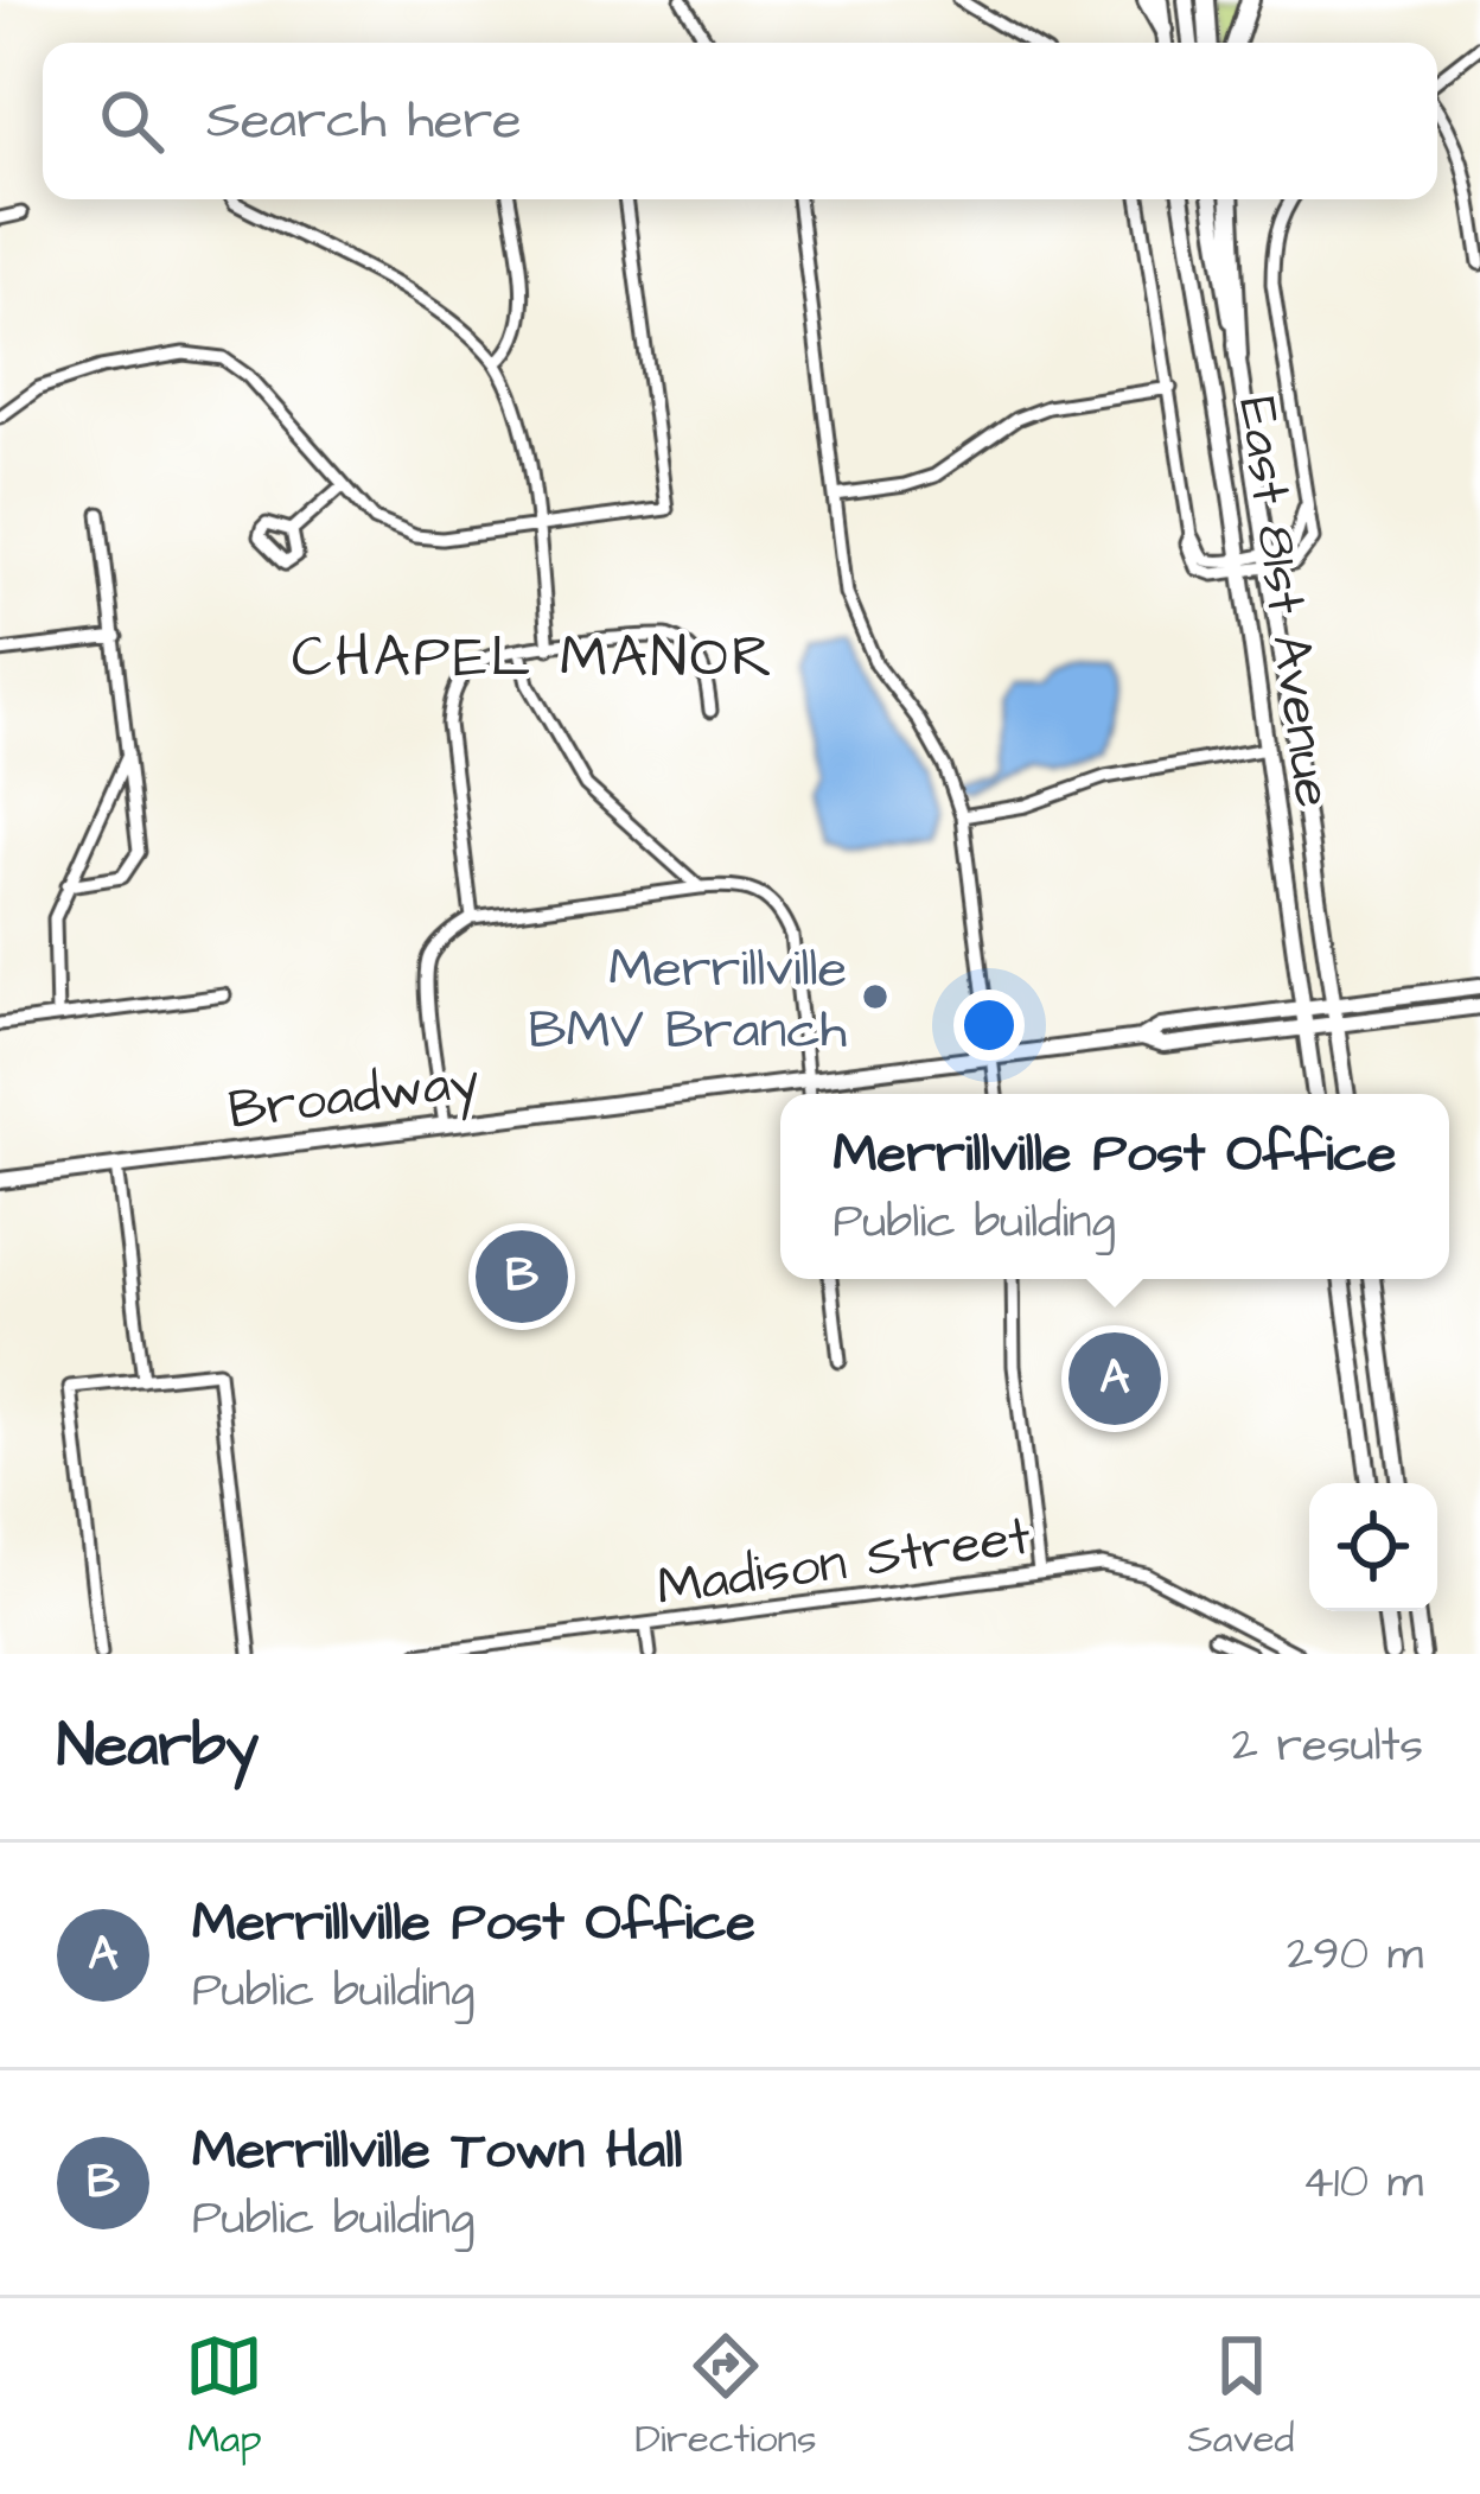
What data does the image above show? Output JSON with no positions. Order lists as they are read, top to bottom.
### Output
{
  "streets": {
    "main road": ["East 81st Avenue", "Broadway"],
    "street": ["Madison Street"]
  },
  "crossings": [
    ["East 81st Avenue", "Broadway"]
  ],
  "districts": ["CHAPEL MANOR"],
  "places": ["Merrillville BMV Branch"],
  "page": {
    "search": "Search here",
    "popup": ["Merrillville Post Office", "Public building"],
    "pins": ["B", "A"],
    "heading": ["Nearby", "2 results"],
    "list": [
      {
        "mark": "A",
        "name": "Merrillville Post Office",
        "note": "Public building",
        "value": "290 m"
      },
      {
        "mark": "B",
        "name": "Merrillville Town Hall",
        "note": "Public building",
        "value": "410 m"
      }
    ],
    "nav": ["Map", "Directions", "Saved"]
  }
}
